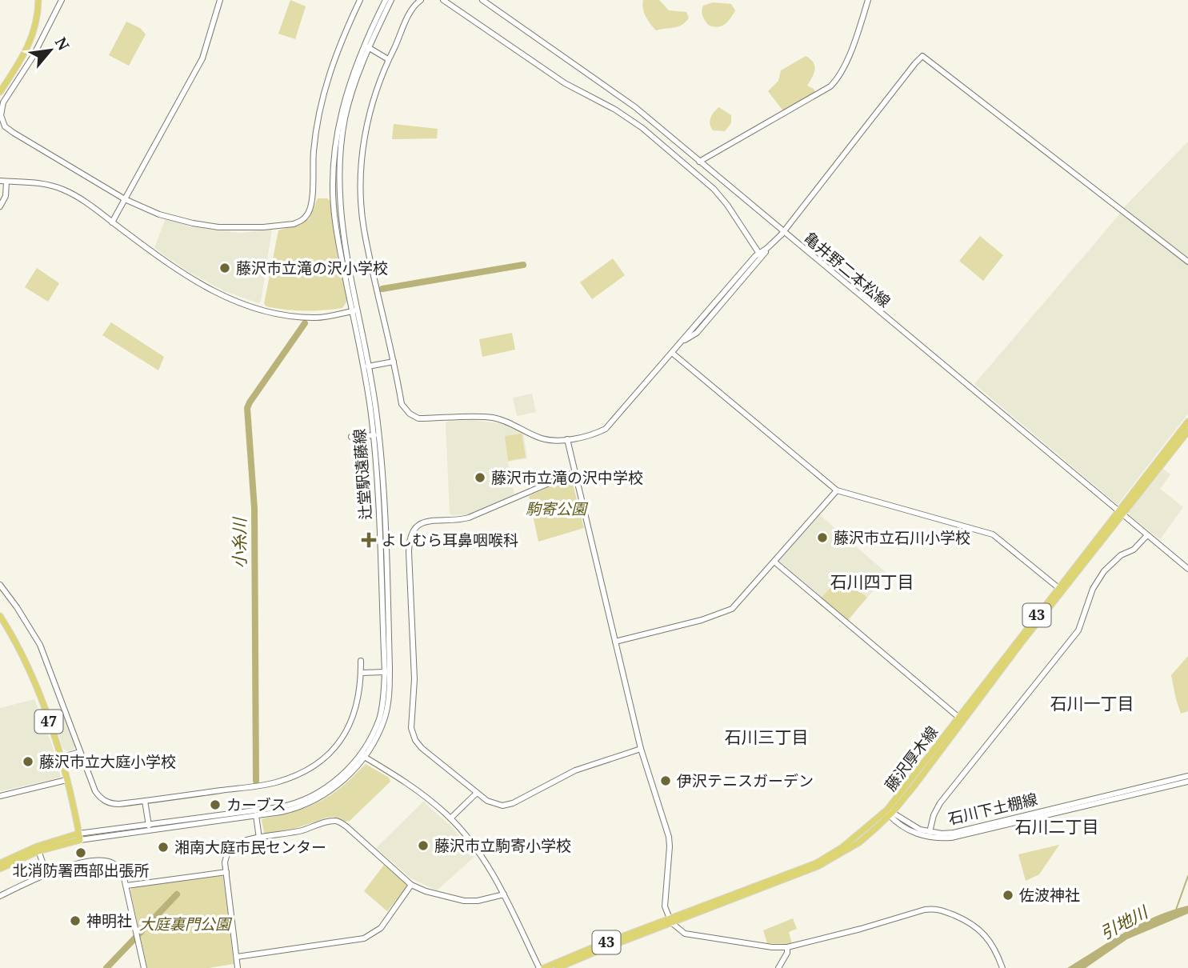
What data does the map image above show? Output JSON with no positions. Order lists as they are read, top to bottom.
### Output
{
  "streets": {
    "main road": ["43", "47", "藤沢厚木線"],
    "street": ["亀井野二本松線", "辻堂駅遠藤線", "石川下土棚線"]
  },
  "crossings": [
    ["亀井野二本松線", "藤沢厚木線"],
    ["辻堂駅遠藤線", "47"],
    ["藤沢厚木線", "石川下土棚線"]
  ],
  "districts": [
    "石川四丁目",
    "石川一丁目",
    "石川三丁目",
    "石川二丁目"
  ],
  "water": ["小糸川", "引地川"],
  "parks": ["駒寄公園", "大庭裏門公園"],
  "places": {
    "other": [
      "藤沢市立滝の沢小学校",
      "藤沢市立滝の沢中学校",
      "藤沢市立石川小学校",
      "藤沢市立大庭小学校",
      "伊沢テニスガーデン",
      "カーブス",
      "藤沢市立駒寄小学校",
      "湘南大庭市民センター",
      "北消防署西部出張所",
      "佐波神社",
      "神明社"
    ],
    "health": ["よしむら耳鼻咽喉科"]
  },
  "north": "top right"
}
